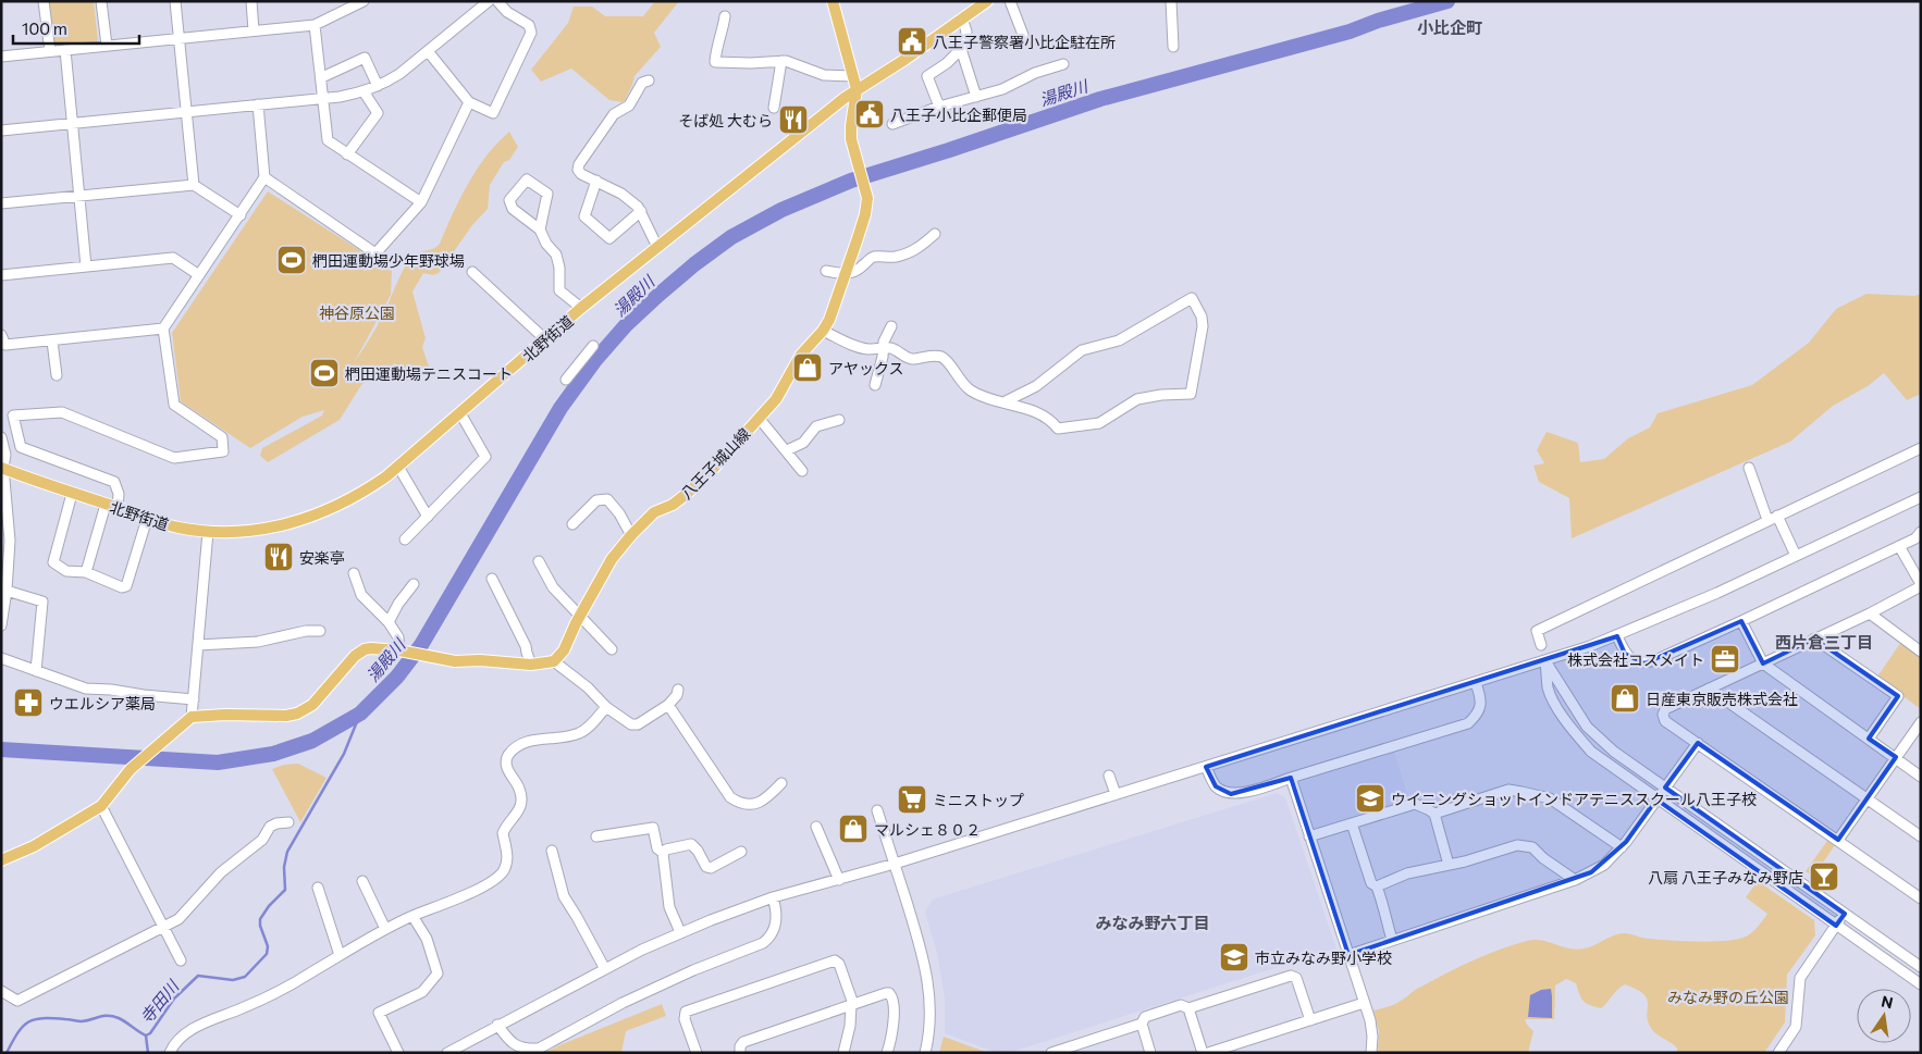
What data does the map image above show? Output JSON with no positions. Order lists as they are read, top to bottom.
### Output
{
  "streets": {
    "main road": ["北野街道", "八王子城山線"]
  },
  "crossings": [
    ["北野街道", "八王子城山線"]
  ],
  "districts": ["小比企町", "西片倉三丁目", "みなみ野六丁目"],
  "water": ["湯殿川", "寺田川"],
  "parks": ["神谷原公園", "みなみ野の丘公園"],
  "places": {
    "public building": ["八王子警察署小比企駐在所", "八王子小比企郵便局"],
    "restaurant": ["そば処 大むら", "安楽亭"],
    "sports": ["椚田運動場少年野球場", "椚田運動場テニスコート"],
    "shop": ["アヤックス", "日産東京販売株式会社", "マルシェ８０２"],
    "office": ["株式会社コスメイト"],
    "pharmacy": ["ウエルシア薬局"],
    "school or university": ["ウイニングショットインドアテニススクール八王子校", "市立みなみ野小学校"],
    "supermarket": ["ミニストップ"],
    "bar": ["八扇 八王子みなみ野店"]
  },
  "scale_bar": "100 m",
  "north": "top"
}
